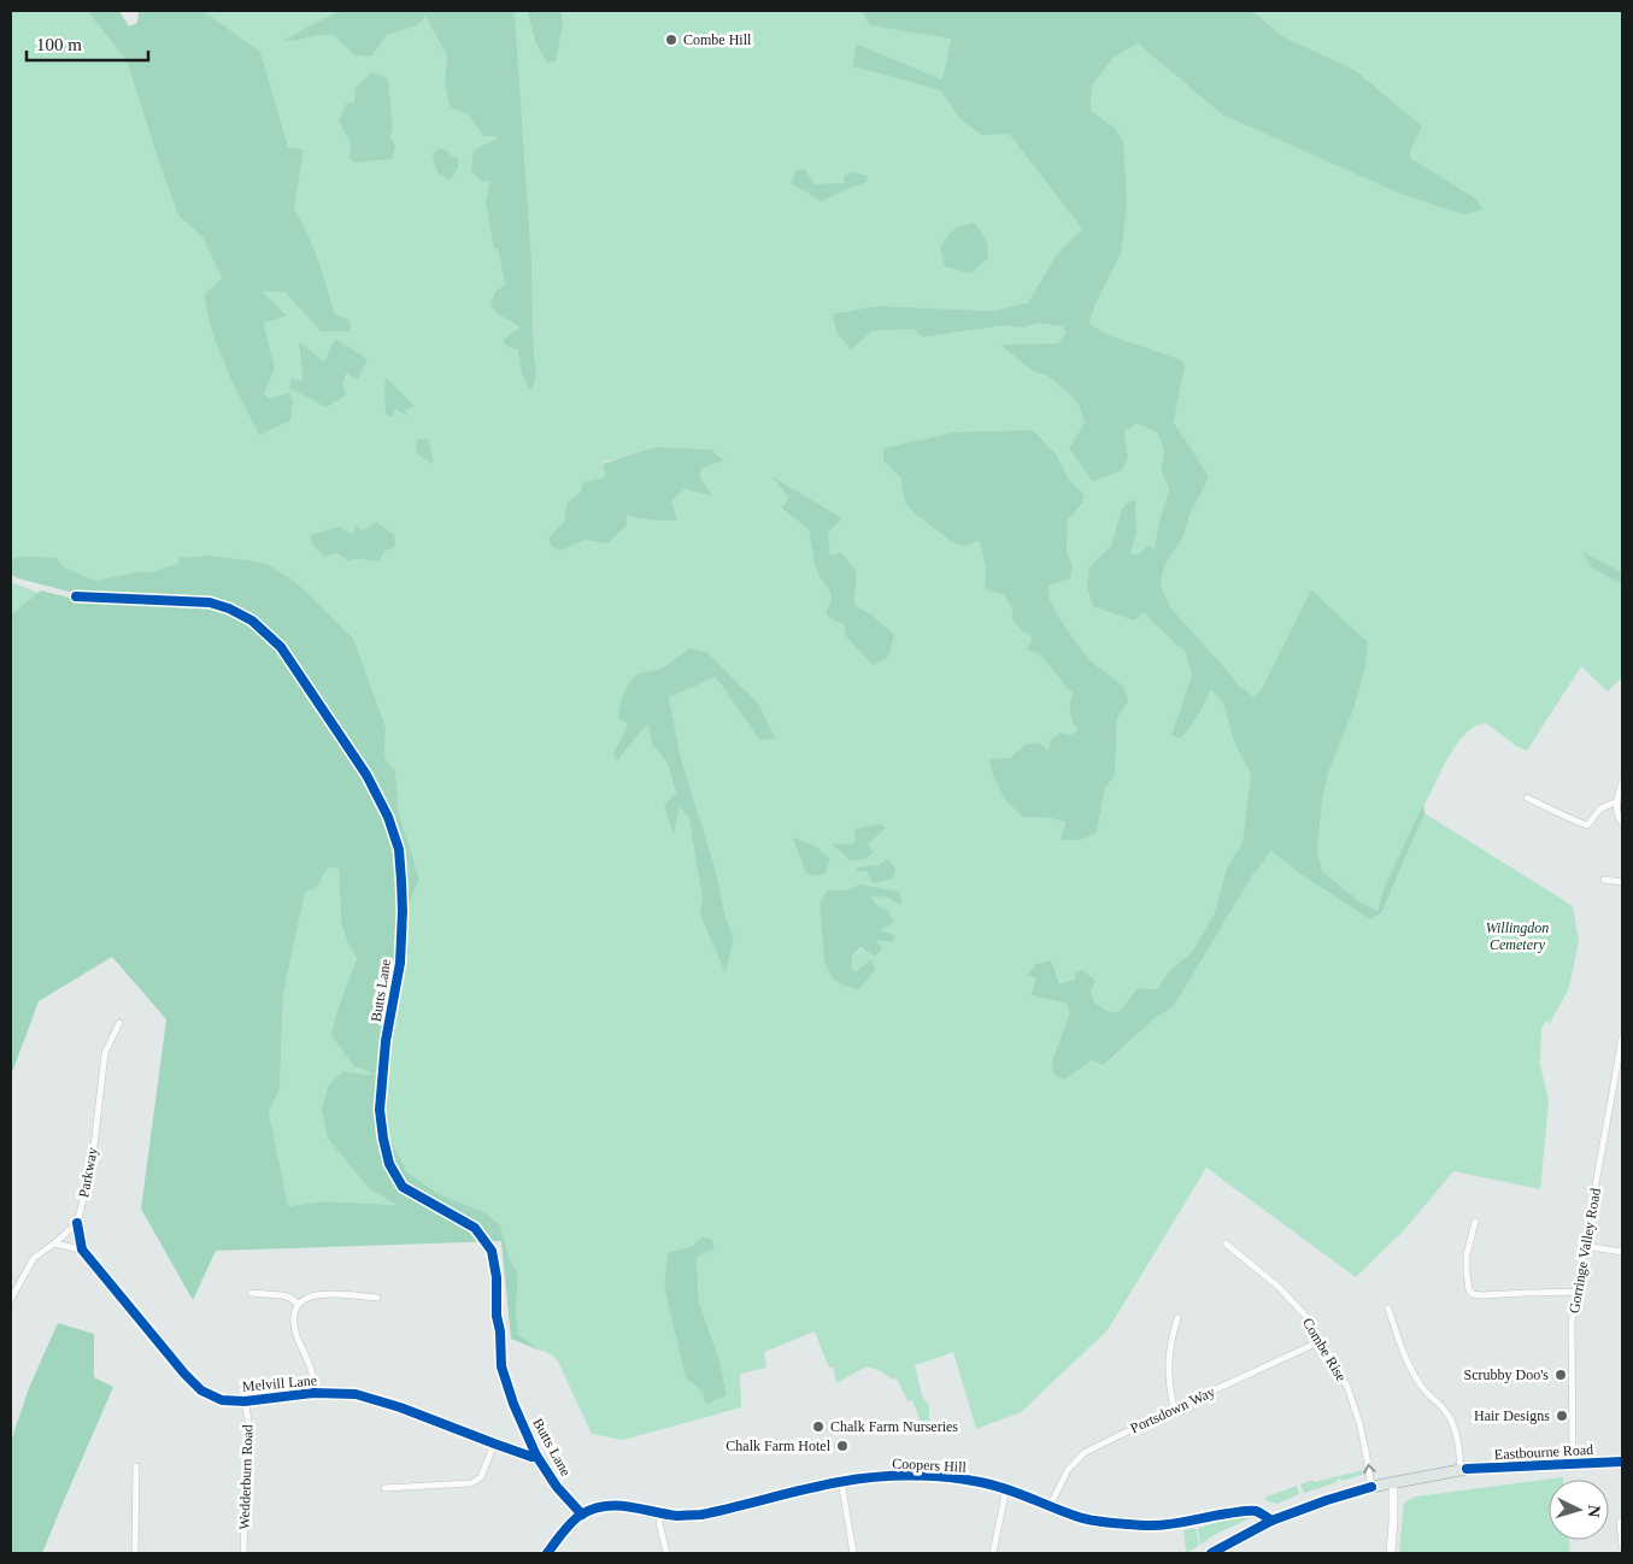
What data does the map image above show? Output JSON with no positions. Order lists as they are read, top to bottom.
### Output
{
  "streets": {
    "main road": ["Eastbourne Road"],
    "street": [
      "Butts Lane",
      "Parkway",
      "Gorringe Valley Road",
      "Combe Rise",
      "Melvill Lane",
      "Portsdown Way",
      "Coopers Hill",
      "Wedderburn Road"
    ]
  },
  "crossings": [
    ["Butts Lane", "Melvill Lane"],
    ["Butts Lane", "Coopers Hill"],
    ["Gorringe Valley Road", "Eastbourne Road"],
    ["Combe Rise", "Portsdown Way"],
    ["Combe Rise", "Eastbourne Road"],
    ["Melvill Lane", "Wedderburn Road"],
    ["Portsdown Way", "Coopers Hill"],
    ["Eastbourne Road", "Coopers Hill"]
  ],
  "one_way": ["Combe Rise"],
  "parks": ["Willingdon Cemetery"],
  "places": [
    "Combe Hill",
    "Scrubby Doo's",
    "Hair Designs",
    "Chalk Farm Nurseries",
    "Chalk Farm Hotel"
  ],
  "scale_bar": "100 m",
  "north": "right"
}
